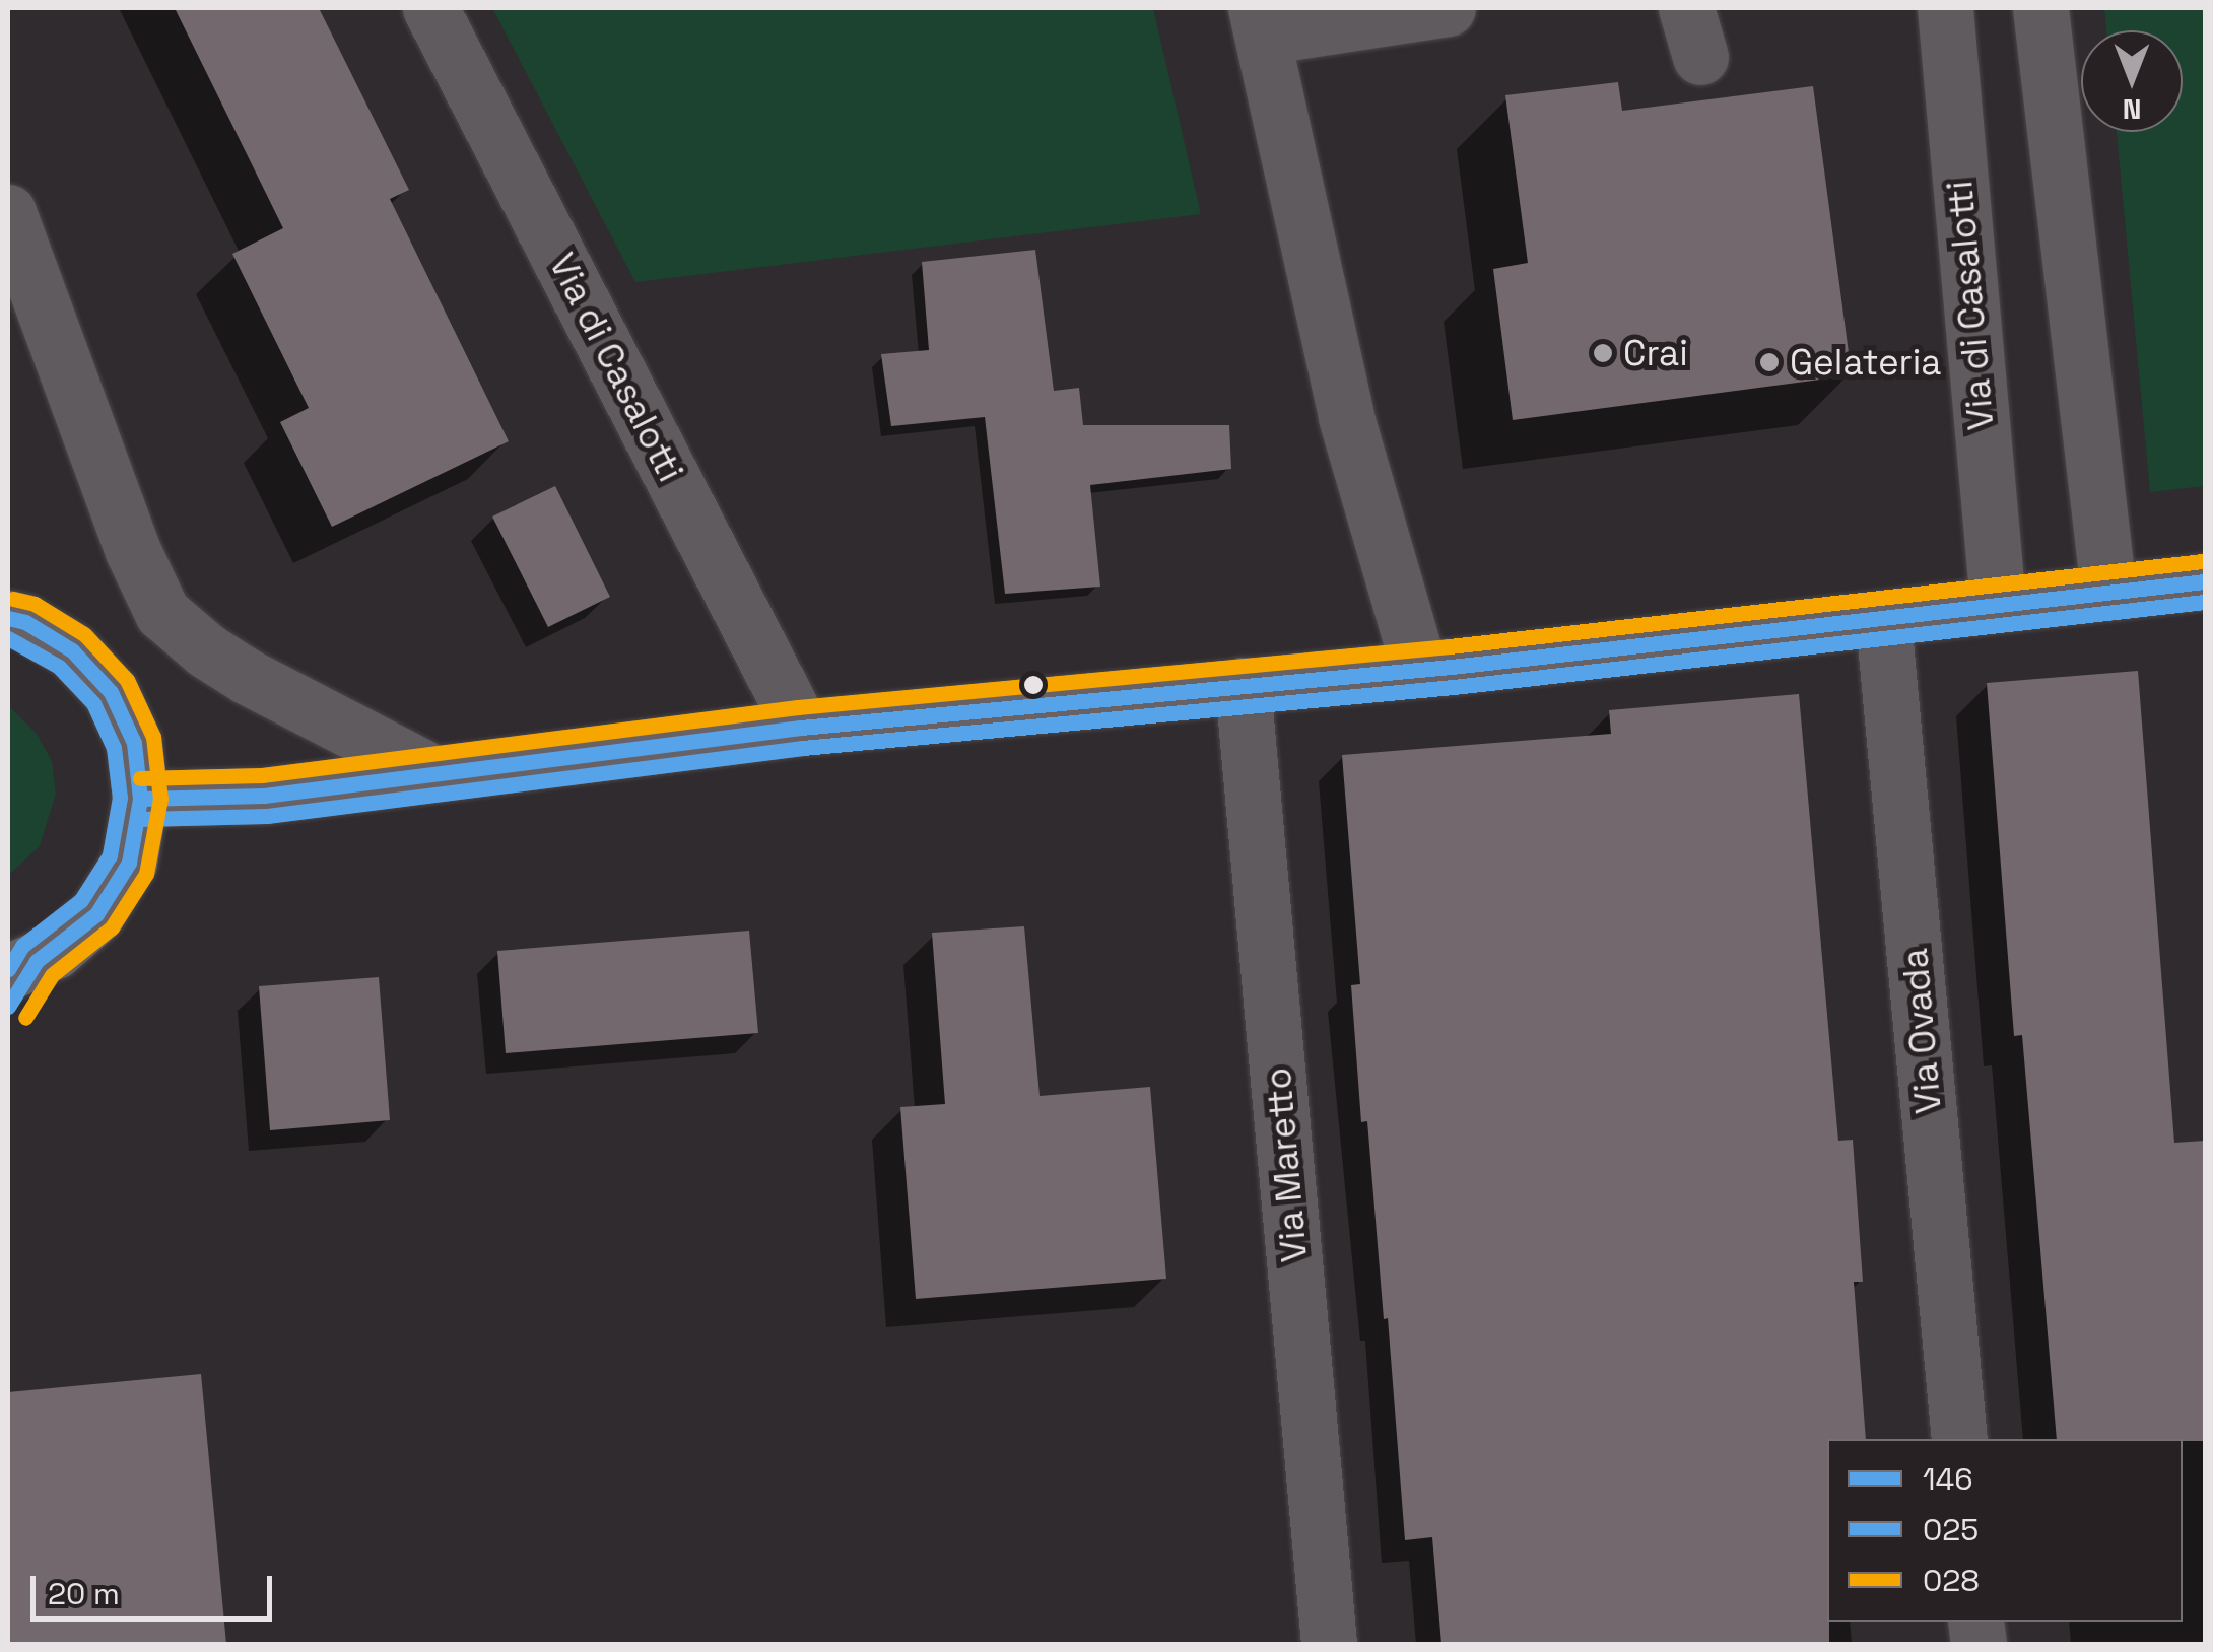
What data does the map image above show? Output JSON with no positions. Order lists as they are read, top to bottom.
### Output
{
  "streets": {
    "street": ["Via di Casalotti", "Via Ovada", "Via Maretto"]
  },
  "places": ["Crai", "Gelateria"],
  "lines": ["transit line 028", "transit line 146", "transit line 025"],
  "legend": ["146", "025", "028"],
  "scale_bar": "20 m",
  "north": "bottom"
}
